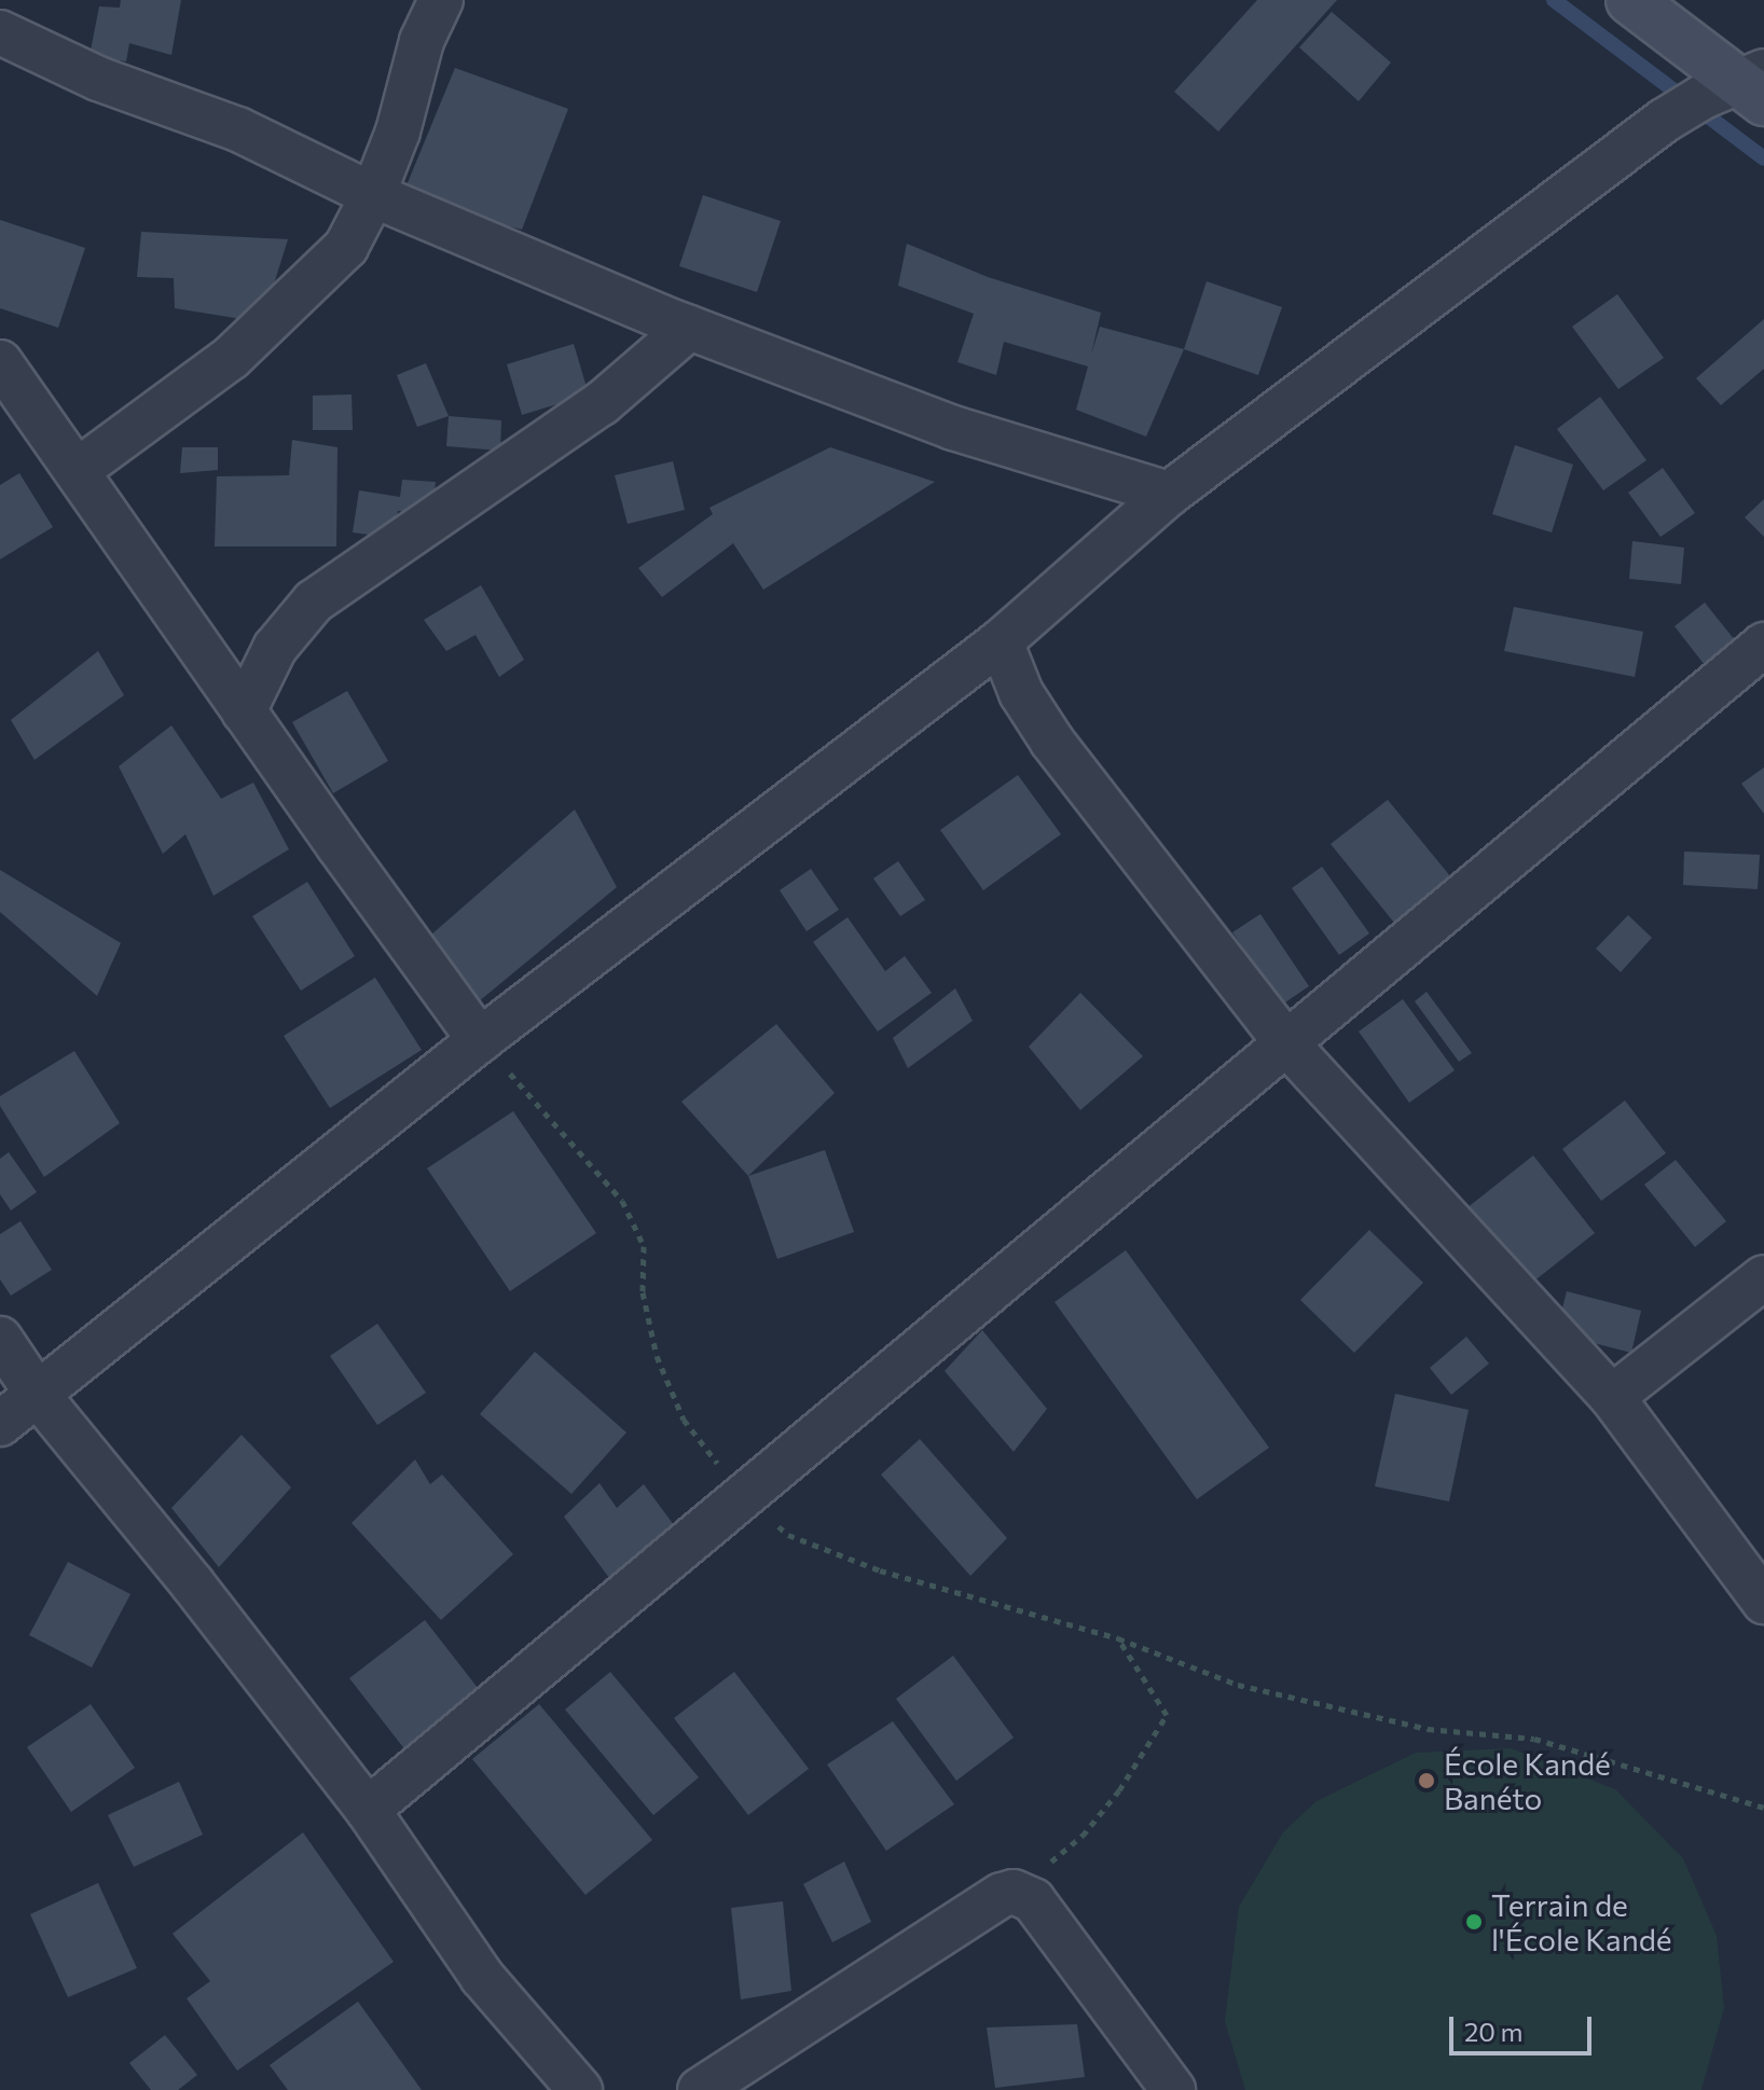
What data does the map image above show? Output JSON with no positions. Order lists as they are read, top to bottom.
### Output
{
  "places": ["École Kandé Banéto", "Terrain de l'École Kandé"],
  "scale_bar": "20 m"
}
